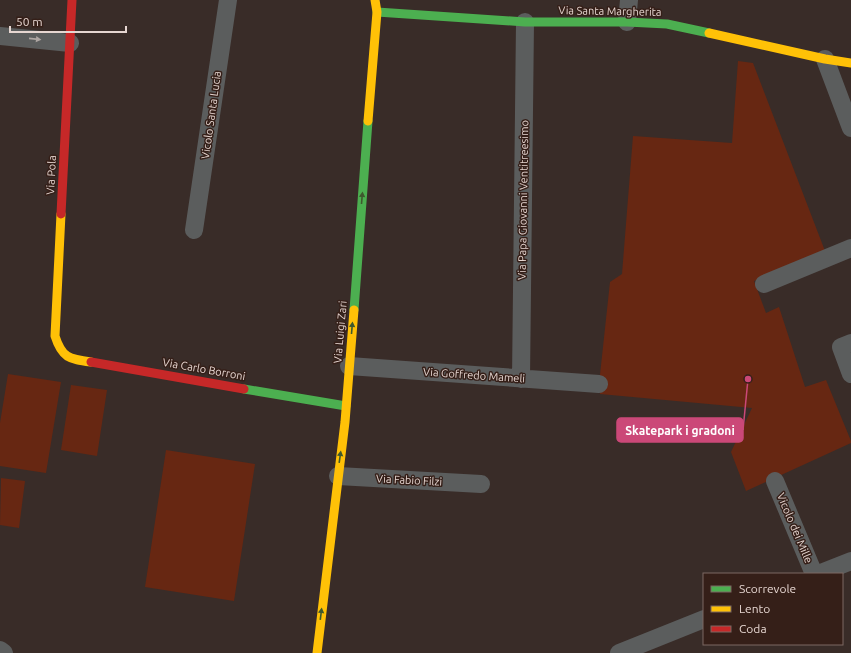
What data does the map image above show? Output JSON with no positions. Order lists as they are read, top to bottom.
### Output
{
  "streets": {
    "street": [
      "Via Santa Margherita",
      "Vicolo Santa Lucia",
      "Via Pola",
      "Via Papa Giovanni Ventitreesimo",
      "Via Luigi Zari",
      "Via Carlo Borroni",
      "Via Goffredo Mameli",
      "Via Fabio Filzi",
      "Vicolo dei Mille"
    ]
  },
  "crossings": [
    ["Via Santa Margherita", "Via Papa Giovanni Ventitreesimo"],
    ["Via Santa Margherita", "Via Luigi Zari"],
    ["Via Pola", "Via Carlo Borroni"],
    ["Via Papa Giovanni Ventitreesimo", "Via Goffredo Mameli"],
    ["Via Luigi Zari", "Via Carlo Borroni"],
    ["Via Luigi Zari", "Via Goffredo Mameli"],
    ["Via Luigi Zari", "Via Fabio Filzi"]
  ],
  "one_way": ["Via Luigi Zari"],
  "places": ["Skatepark i gradoni"],
  "legend": ["Scorrevole", "Lento", "Coda"],
  "scale_bar": "50 m"
}
